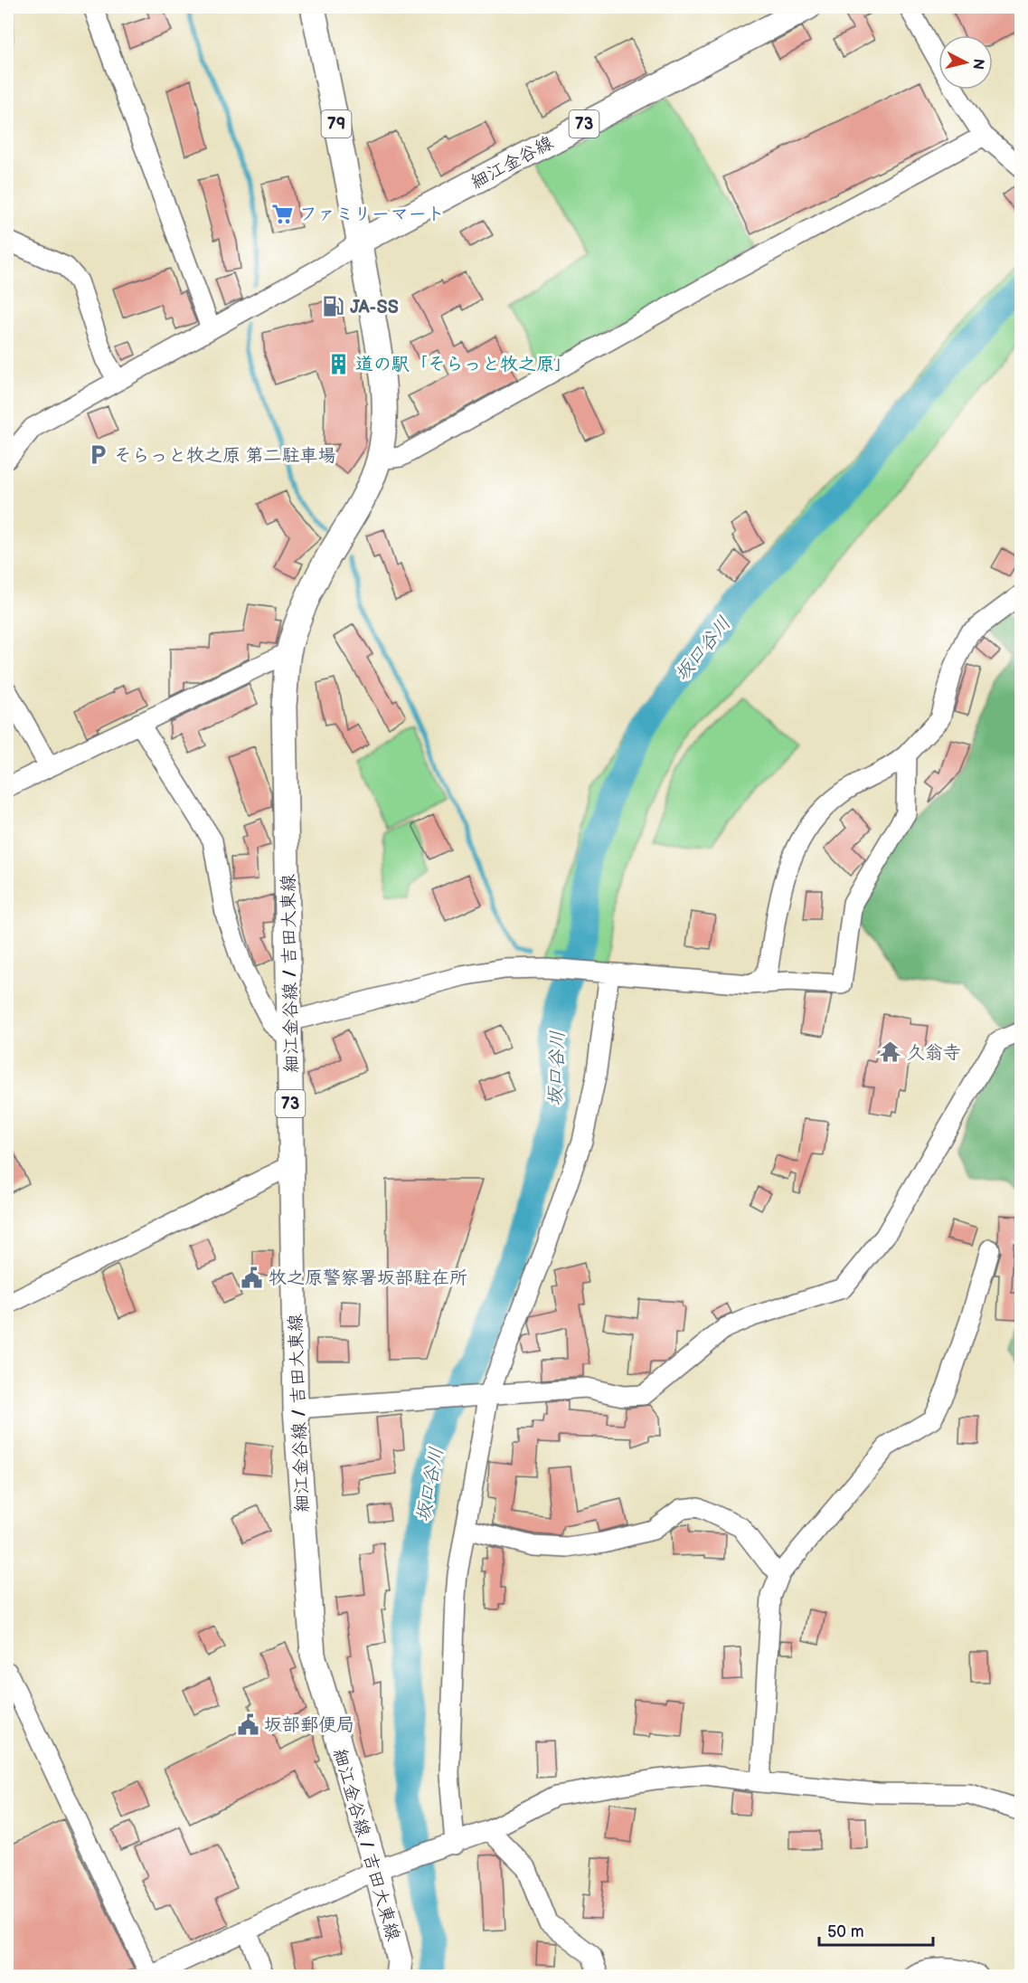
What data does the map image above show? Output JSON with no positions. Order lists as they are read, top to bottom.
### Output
{
  "streets": {
    "main road": [
      "79",
      "73",
      "細江金谷線",
      "細江金谷線 / 吉田大東線"
    ]
  },
  "crossings": [
    ["79", "細江金谷線"],
    ["79", "細江金谷線 / 吉田大東線"],
    ["細江金谷線", "細江金谷線 / 吉田大東線"]
  ],
  "water": ["坂口谷川"],
  "places": {
    "supermarket": ["ファミリーマート"],
    "fuel station": ["JA-SS"],
    "building": ["道の駅「そらっと牧之原」"],
    "parking": ["そらっと牧之原 第二駐車場"],
    "temple": ["久翁寺"],
    "public building": ["牧之原警察署坂部駐在所", "坂部郵便局"]
  },
  "scale_bar": "50 m",
  "north": "right"
}
